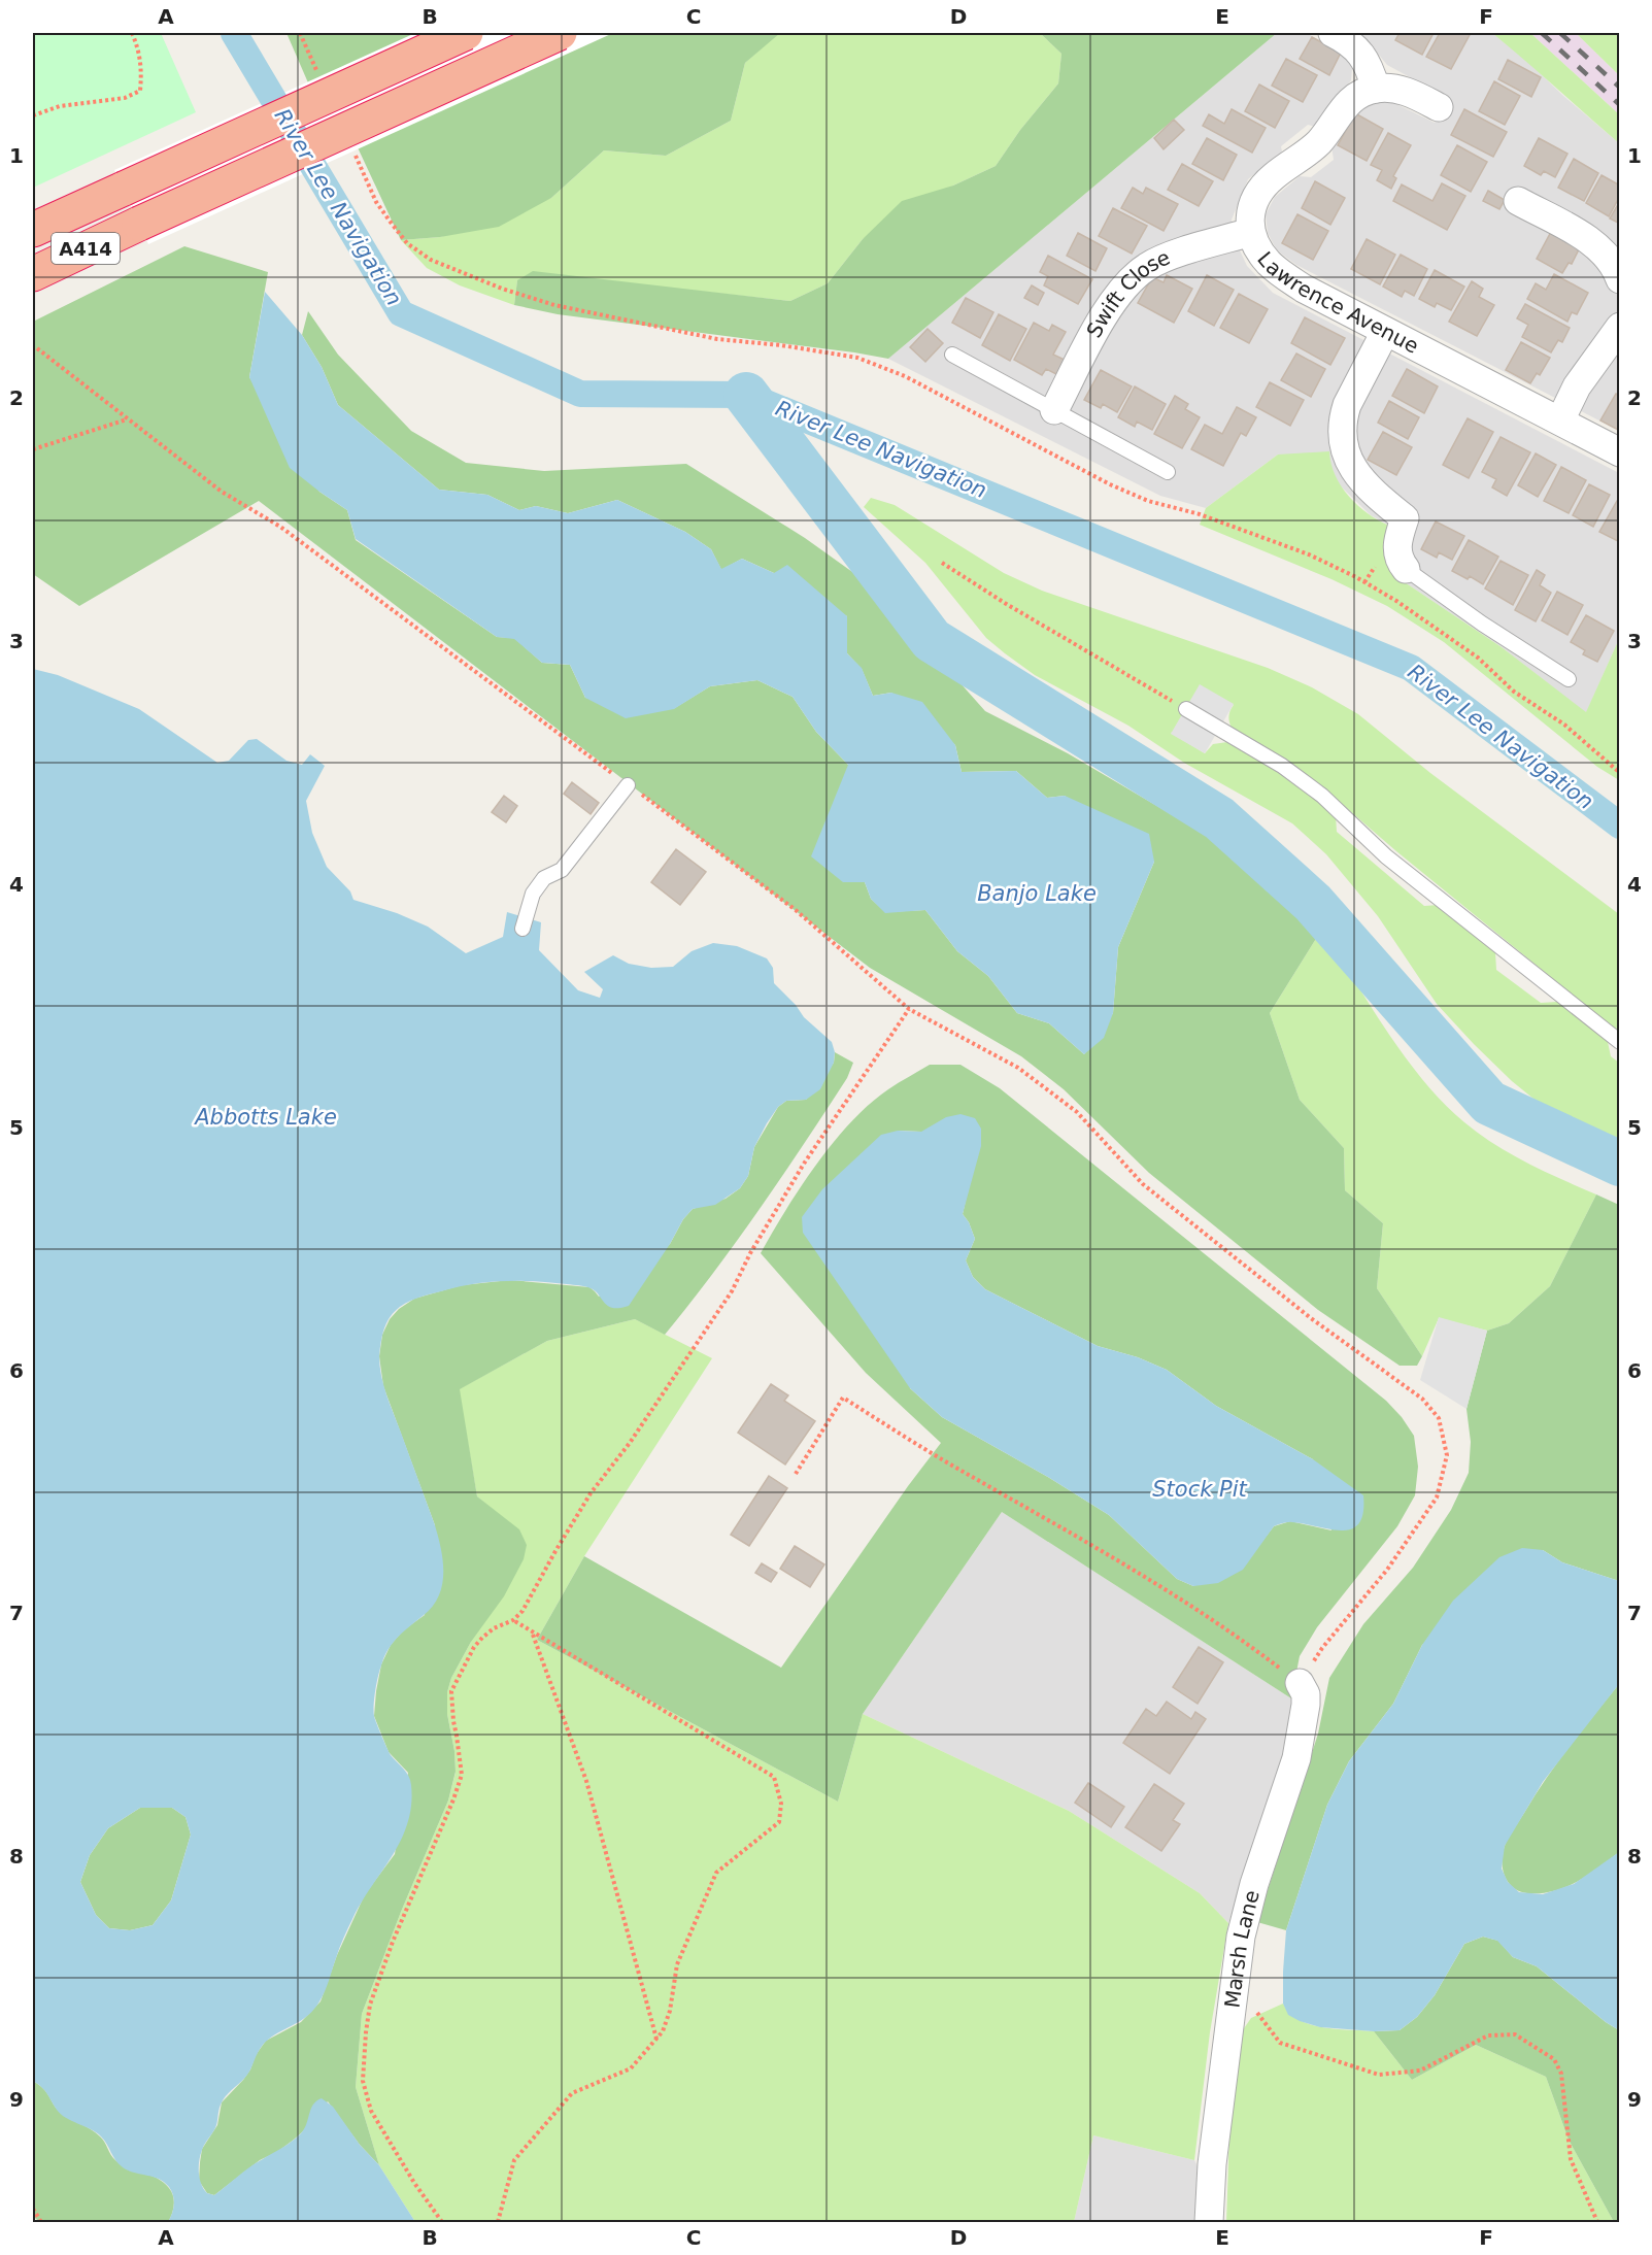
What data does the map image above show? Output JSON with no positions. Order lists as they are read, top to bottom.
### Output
{
  "streets": {
    "highway": ["A414"],
    "street": ["Swift Close", "Lawrence Avenue", "Marsh Lane"]
  },
  "crossings": [
    ["Swift Close", "Lawrence Avenue"]
  ],
  "water": [
    "River Lee Navigation",
    "Banjo Lake",
    "Abbotts Lake",
    "Stock Pit"
  ],
  "grid": {
    "columns": [
      "A",
      "B",
      "C",
      "D",
      "E",
      "F"
    ],
    "rows": [
      "1",
      "2",
      "3",
      "4",
      "5",
      "6",
      "7",
      "8",
      "9"
    ]
  }
}
